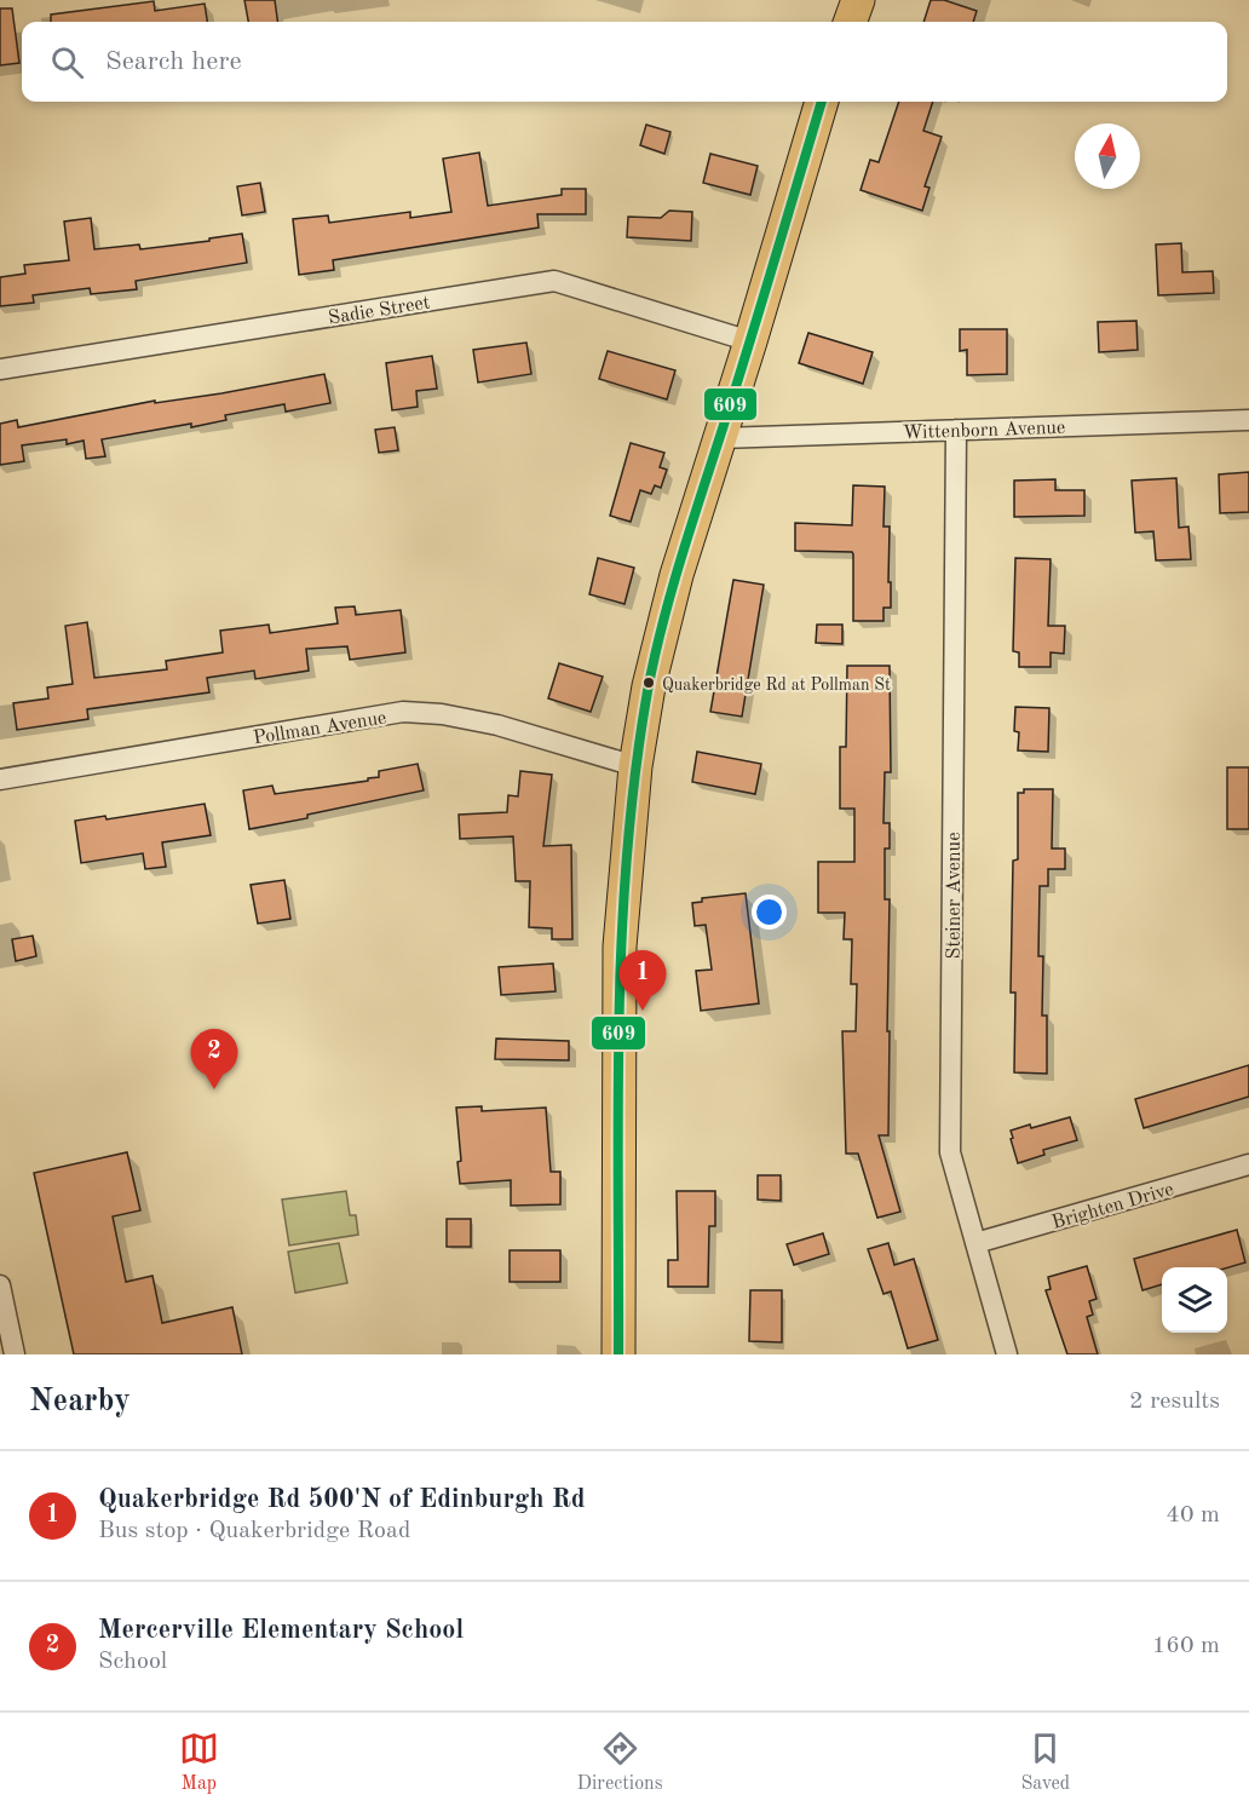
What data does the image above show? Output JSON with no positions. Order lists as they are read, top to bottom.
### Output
{
  "streets": {
    "street": [
      "Sadie Street",
      "Wittenborn Avenue",
      "Pollman Avenue",
      "Steiner Avenue",
      "Brighten Drive"
    ]
  },
  "crossings": [
    ["Wittenborn Avenue", "Steiner Avenue"],
    ["Steiner Avenue", "Brighten Drive"]
  ],
  "places": ["Quakerbridge Rd at Pollman St"],
  "lines": ["transit line 609"],
  "north": "top",
  "page": {
    "search": "Search here",
    "pins": ["1", "2"],
    "heading": ["Nearby", "2 results"],
    "list": [
      {
        "mark": "1",
        "name": "Quakerbridge Rd 500'N of Edinburgh Rd",
        "note": "Bus stop · Quakerbridge Road",
        "value": "40 m"
      },
      {
        "mark": "2",
        "name": "Mercerville Elementary School",
        "note": "School",
        "value": "160 m"
      }
    ],
    "nav": ["Map", "Directions", "Saved"]
  }
}
